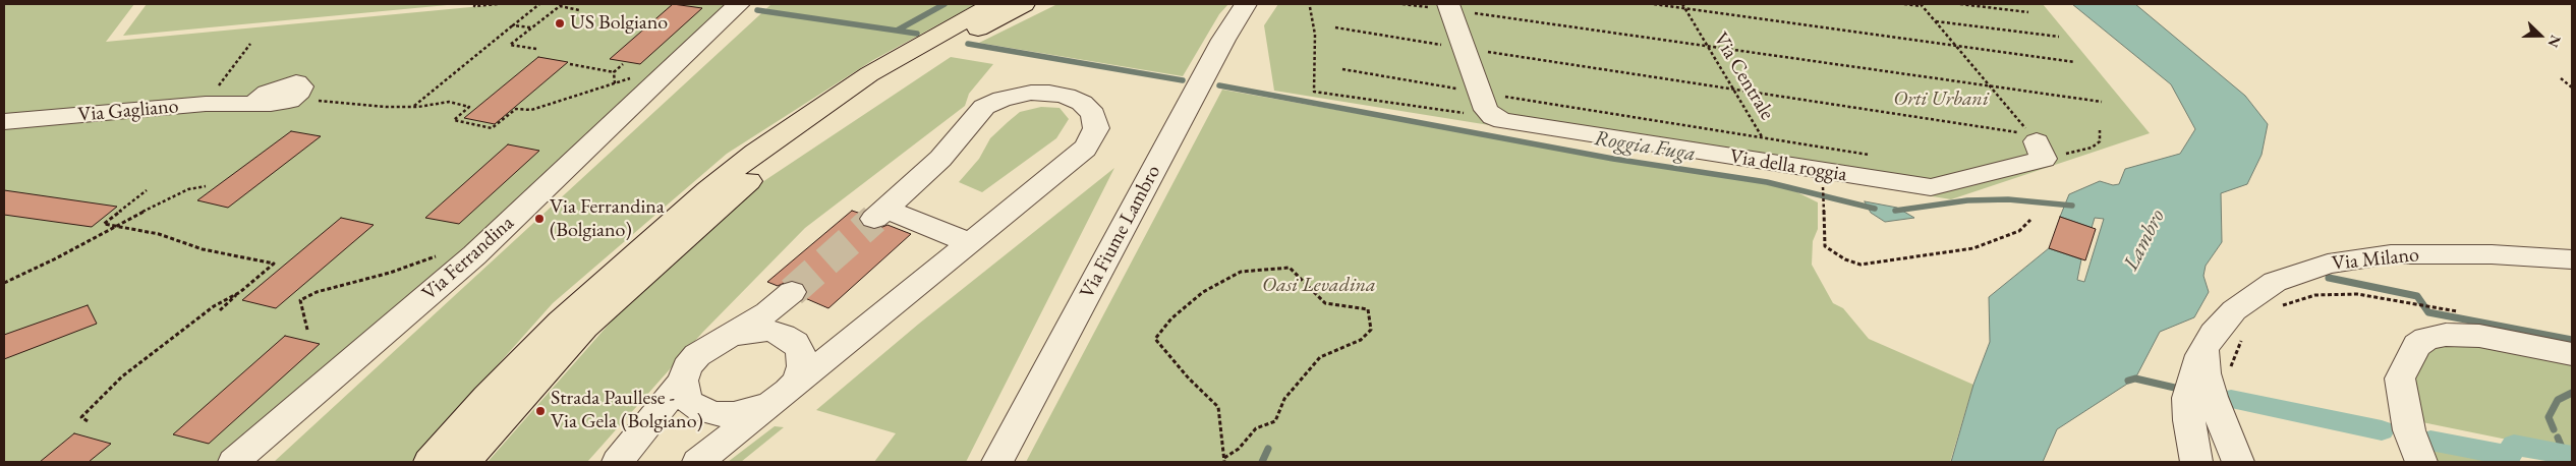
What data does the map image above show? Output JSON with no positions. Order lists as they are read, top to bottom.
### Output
{
  "streets": {
    "street": [
      "Via Gagliano",
      "Via della roggia",
      "Via Fiume Lambro",
      "Via Ferrandina",
      "Via Milano"
    ],
    "path": ["Via Centrale"]
  },
  "crossings": [
    ["Via Centrale", "Via della roggia"]
  ],
  "water": ["Roggia Fuga", "Lambro"],
  "parks": ["Orti Urbani", "Oasi Levadina"],
  "places": ["US Bolgiano", "Via Ferrandina (Bolgiano)", "Strada Paullese - Via Gela (Bolgiano)"],
  "north": "right"
}
